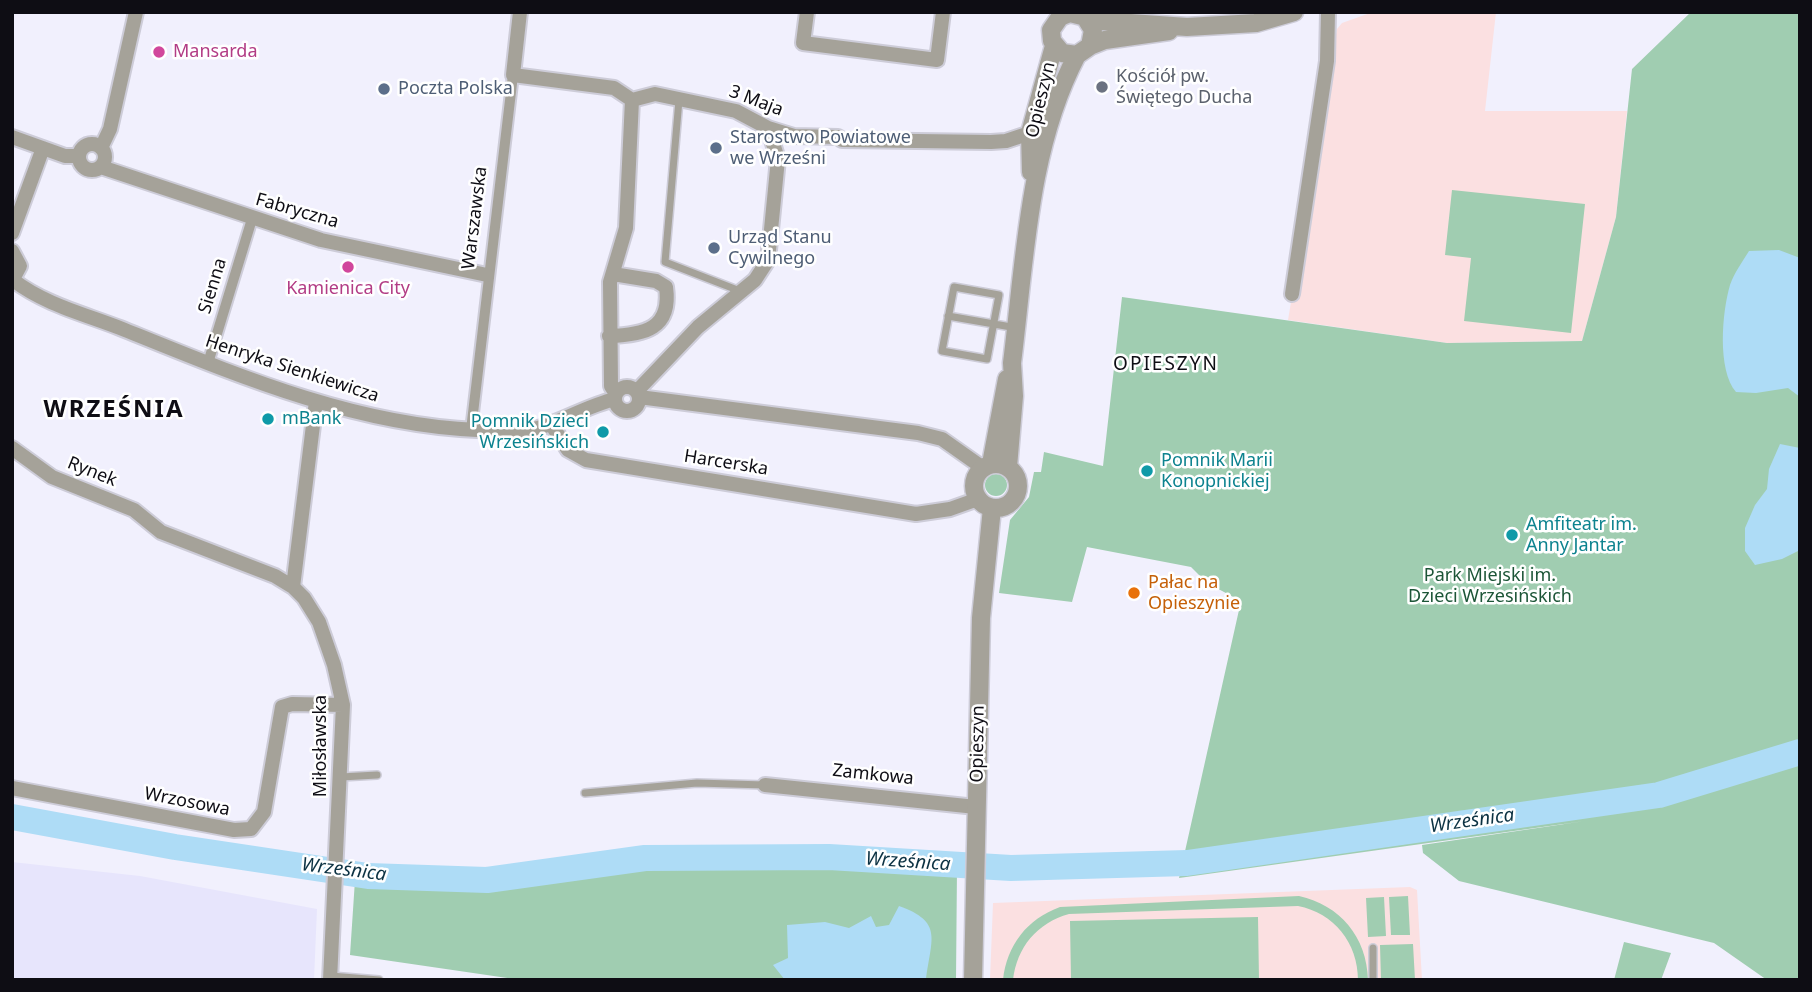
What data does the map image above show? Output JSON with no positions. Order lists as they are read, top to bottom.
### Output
{
  "streets": {
    "street": [
      "Opieszyn",
      "3 Maja",
      "Fabryczna",
      "Warszawska",
      "Sienna",
      "Henryka Sienkiewicza",
      "Harcerska",
      "Rynek",
      "Miłosławska",
      "Zamkowa",
      "Wrzosowa"
    ]
  },
  "crossings": [
    ["Opieszyn", "3 Maja"],
    ["Opieszyn", "Harcerska"],
    ["Opieszyn", "Zamkowa"],
    ["3 Maja", "Warszawska"],
    ["Fabryczna", "Warszawska"],
    ["Fabryczna", "Sienna"],
    ["Warszawska", "Henryka Sienkiewicza"],
    ["Sienna", "Henryka Sienkiewicza"],
    ["Henryka Sienkiewicza", "Harcerska"],
    ["Rynek", "Miłosławska"],
    ["Miłosławska", "Wrzosowa"]
  ],
  "districts": ["OPIESZYN", "WRZEŚNIA"],
  "water": ["Wrześnica"],
  "parks": ["Park Miejski im. Dzieci Wrzesińskich"],
  "places": [
    "Mansarda",
    "Kościół pw. Świętego Ducha",
    "Poczta Polska",
    "Starostwo Powiatowe we Wrześni",
    "Urząd Stanu Cywilnego",
    "Kamienica City",
    "mBank",
    "Pomnik Dzieci Wrzesińskich",
    "Pomnik Marii Konopnickiej",
    "Amfiteatr im. Anny Jantar",
    "Pałac na Opieszynie"
  ]
}
